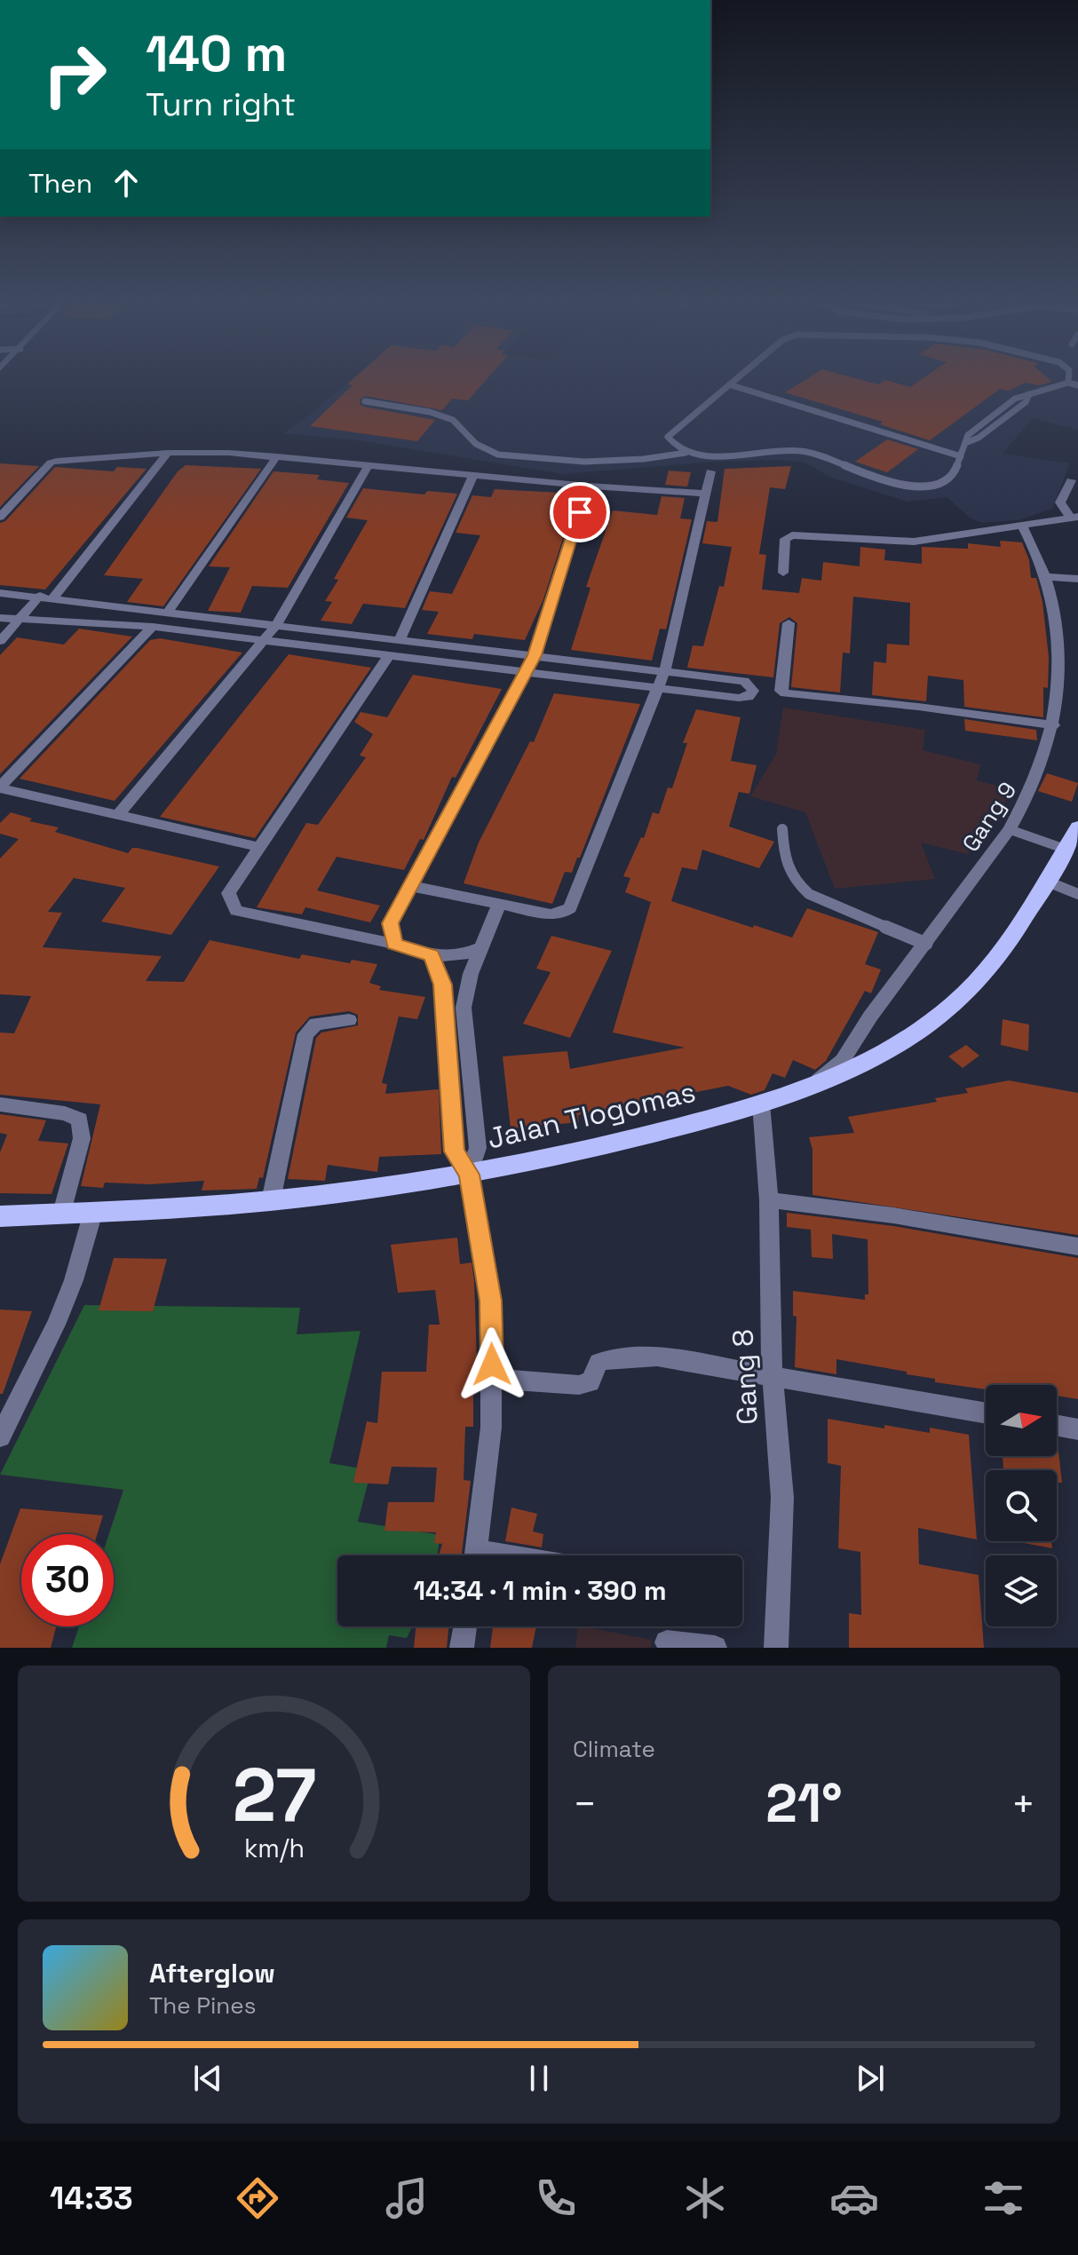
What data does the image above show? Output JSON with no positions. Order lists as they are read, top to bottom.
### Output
{
  "streets": {
    "main road": ["Jalan Tlogomas"],
    "street": ["Gang 9", "Gang 8"]
  },
  "crossings": [
    ["Gang 9", "Jalan Tlogomas"],
    ["Jalan Tlogomas", "Gang 8"]
  ],
  "north": "right",
  "page": {
    "turn": ["140 m", "Turn right"],
    "then": "Then",
    "limit": "30",
    "trip": "14:34 · 1 min · 390 m",
    "tile": "Climate",
    "heat": ["−", "21°", "+"],
    "song": ["Afterglow", "The Pines"],
    "tabs": "14:33",
    "gauge": ["27", "km/h"]
  }
}
